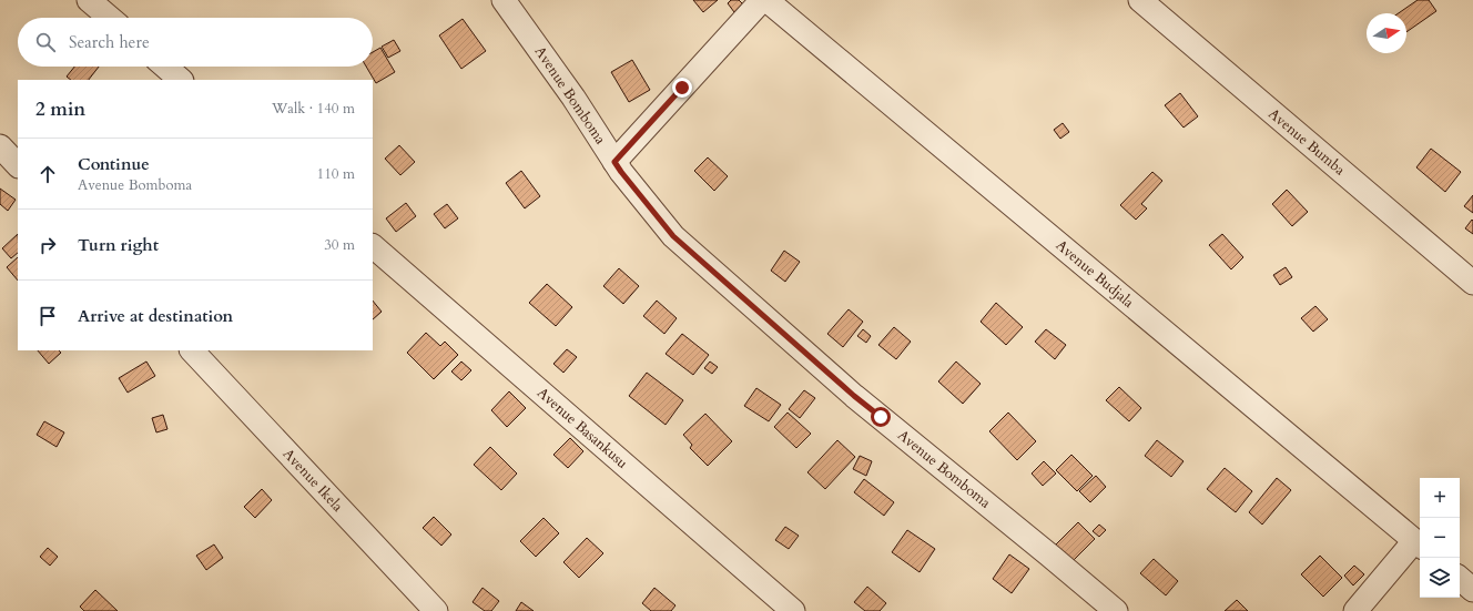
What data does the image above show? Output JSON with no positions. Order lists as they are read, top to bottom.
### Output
{
  "streets": {
    "street": [
      "Avenue Bomboma",
      "Avenue Bumba",
      "Avenue Budjala",
      "Avenue Basankusu",
      "Avenue Ikela"
    ]
  },
  "north": "right",
  "page": {
    "search": "Search here",
    "heading": ["2 min", "Walk · 140 m"],
    "list": [
      ["Continue", "Avenue Bomboma", "110 m"],
      ["Turn right", "30 m"],
      "Arrive at destination"
    ],
    "map_buttons": ["+", "−"]
  }
}
